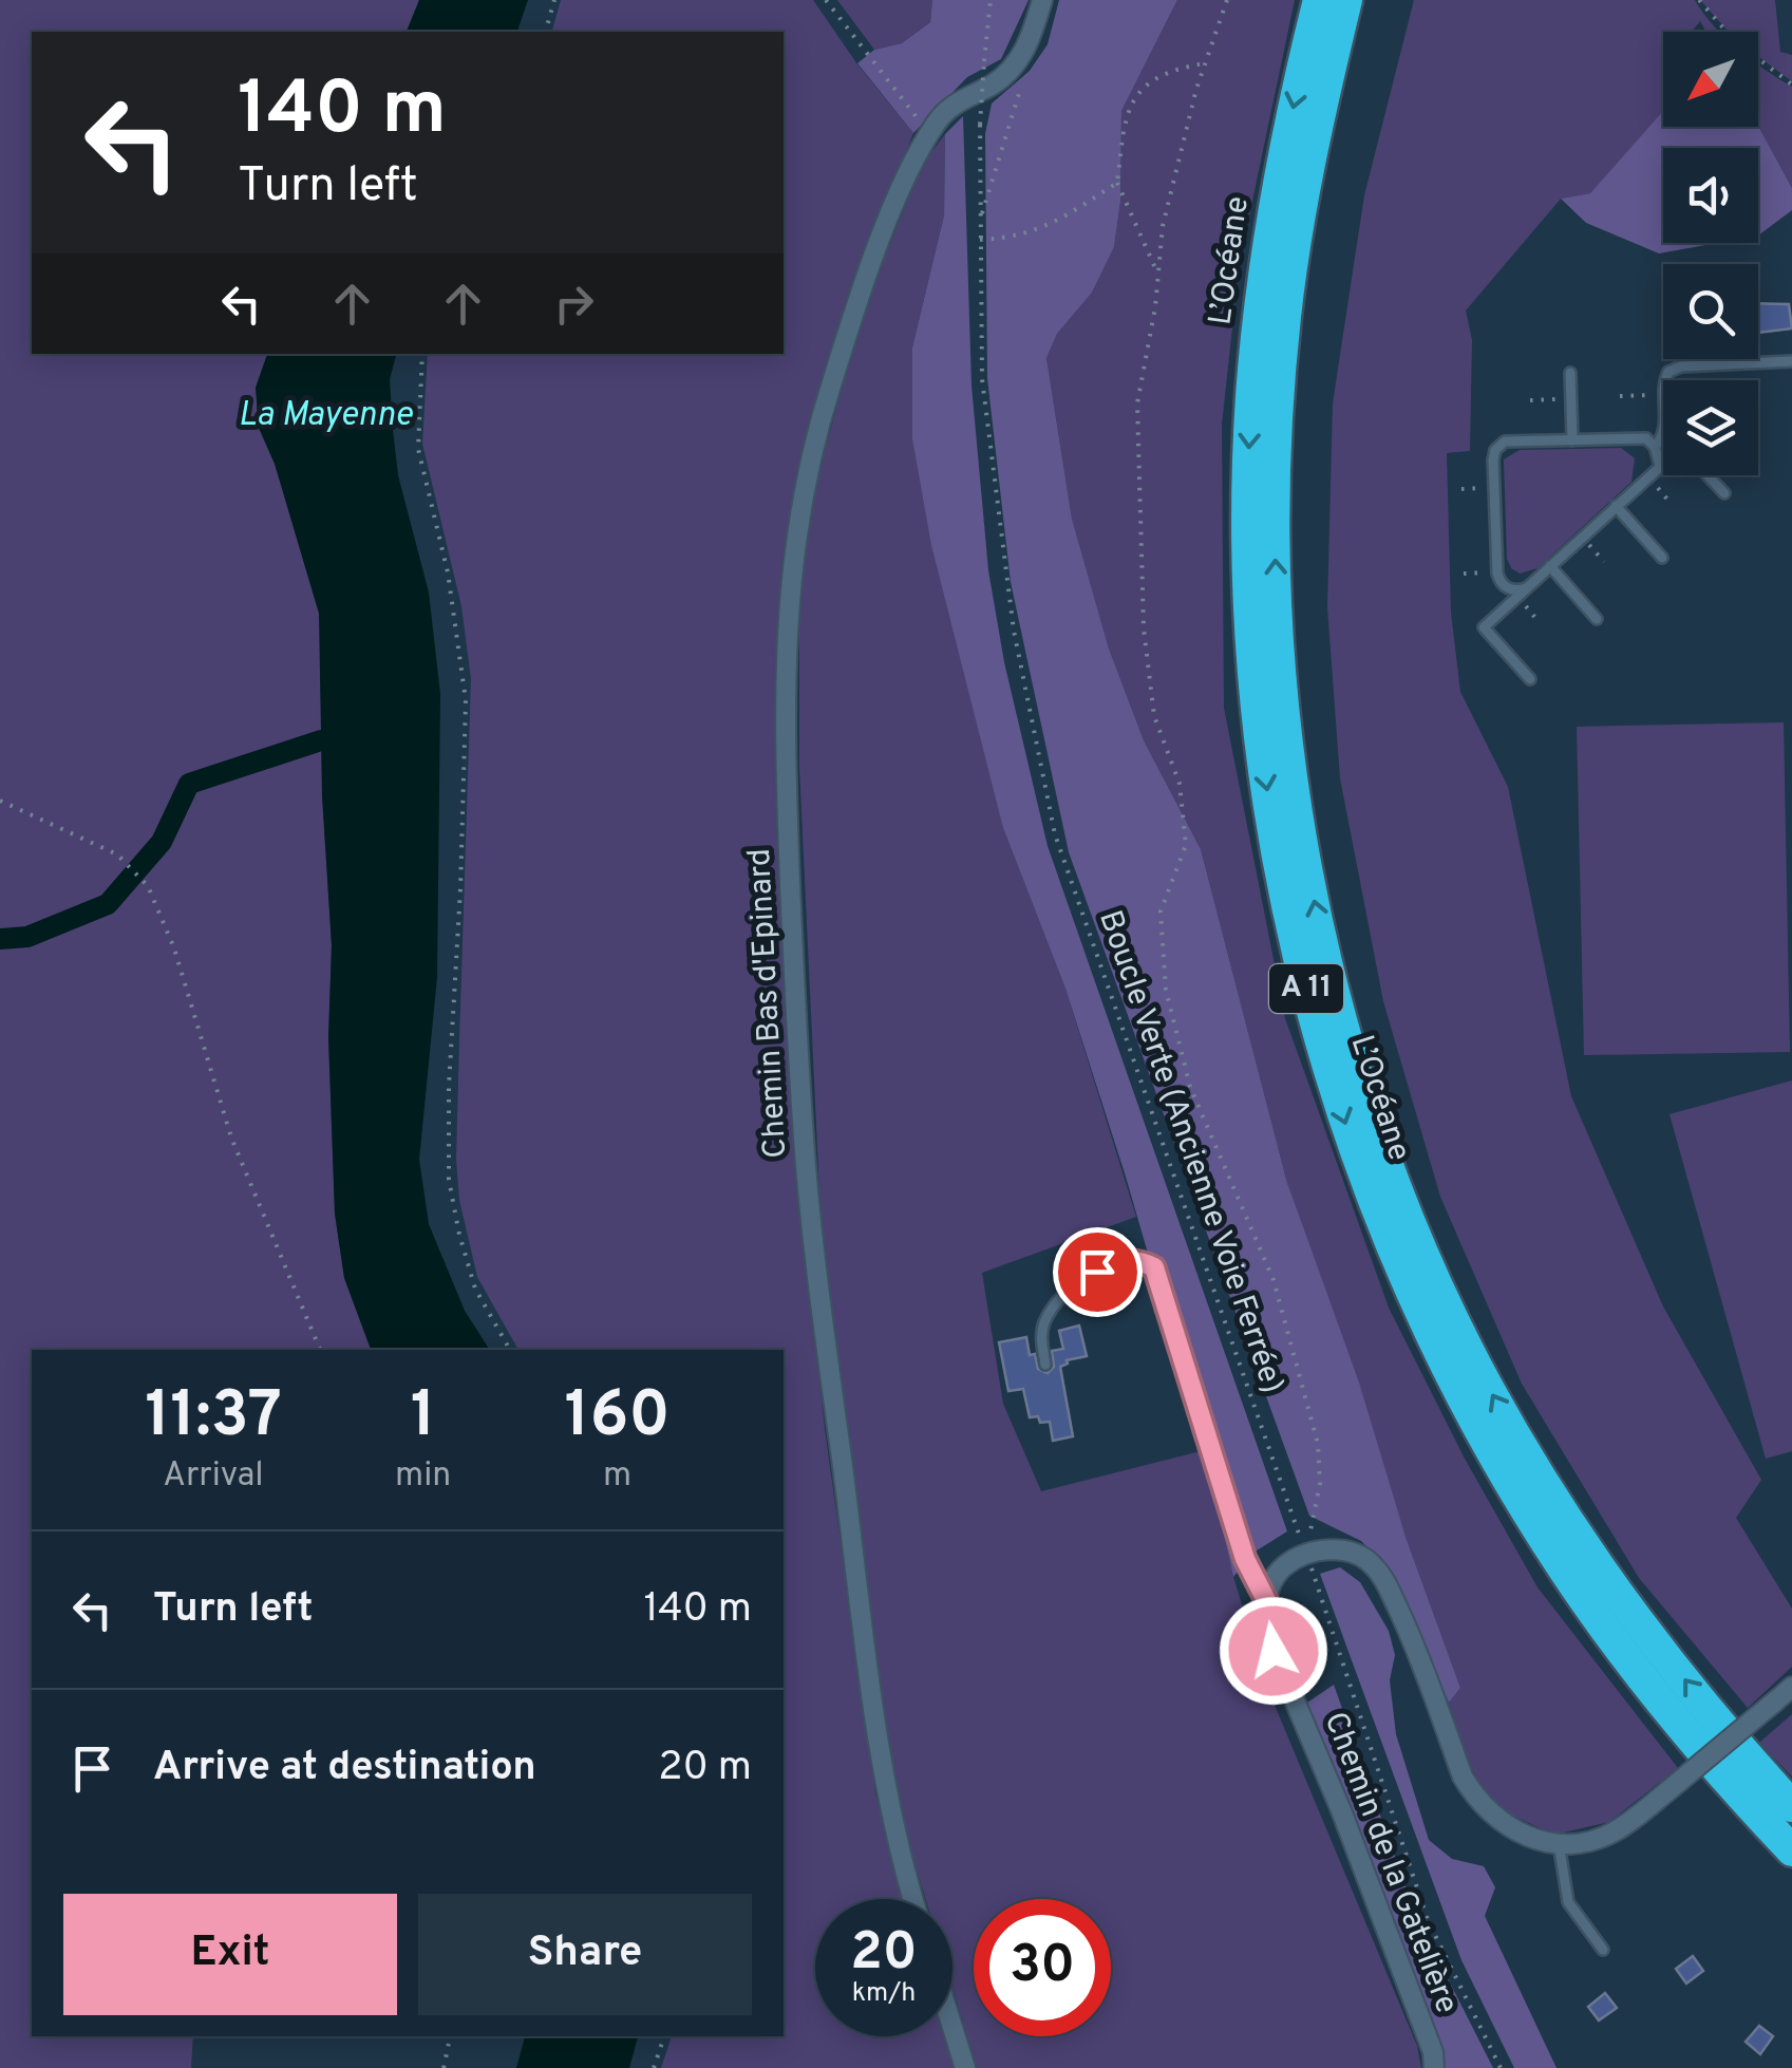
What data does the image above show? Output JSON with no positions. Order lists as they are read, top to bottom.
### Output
{
  "streets": {
    "highway": ["L’Océane", "A 11"],
    "street": ["Chemin Bas d'Epinard", "Chemin de la Gatelière"],
    "path": ["Boucle Verte (Ancienne Voie Ferrée)"]
  },
  "water": ["La Mayenne"],
  "north": "bottom left",
  "page": {
    "turn": ["140 m", "Turn left"],
    "eta": [
      "11:37",
      "Arrival",
      "1",
      "min",
      "160",
      "m"
    ],
    "list": [
      {
        "name": "Turn left",
        "value": "140 m"
      },
      {
        "name": "Arrive at destination",
        "value": "20 m"
      }
    ],
    "buttons": ["Exit", "Share"],
    "speed": "20 km/h",
    "limit": "30"
  }
}
